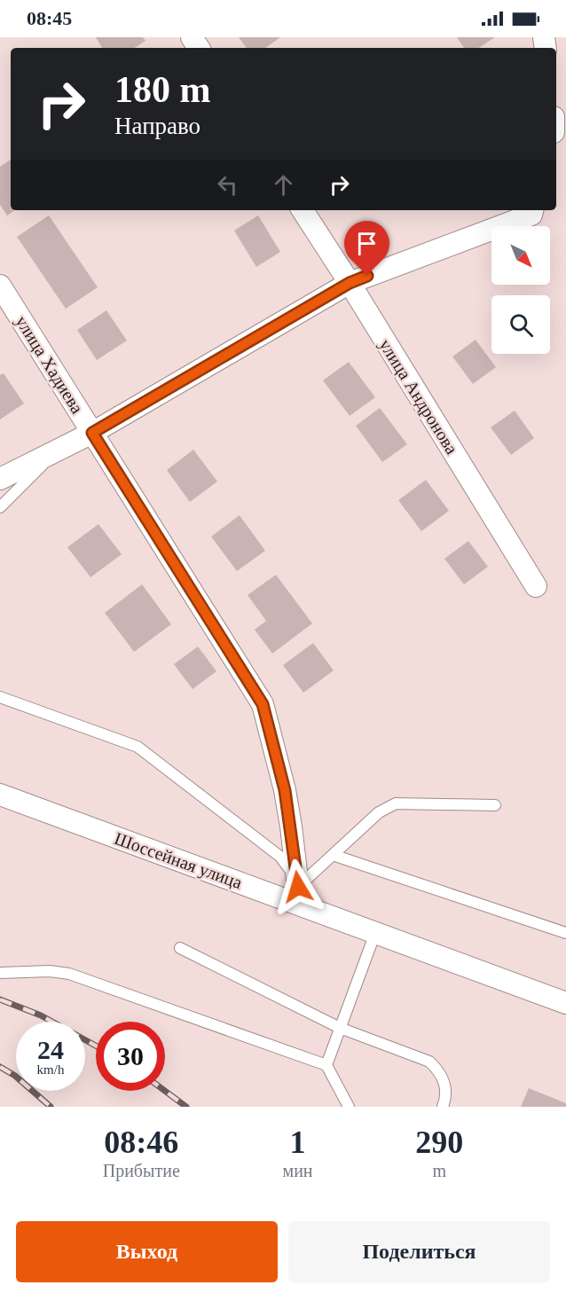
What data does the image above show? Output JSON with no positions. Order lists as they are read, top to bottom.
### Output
{
  "streets": {
    "street": ["улица Хадиева", "улица Андронова", "Шоссейная улица"]
  },
  "crossings": [
    ["улица Хадиева", "Шоссейная улица"]
  ],
  "north": "bottom right",
  "page": {
    "status": "08:45",
    "turn": ["180 m", "Направо"],
    "speed": "24 km/h",
    "limit": "30",
    "eta": [
      "08:46",
      "Прибытие",
      "1",
      "мин",
      "290",
      "m"
    ],
    "buttons": ["Выход", "Поделиться"]
  }
}
